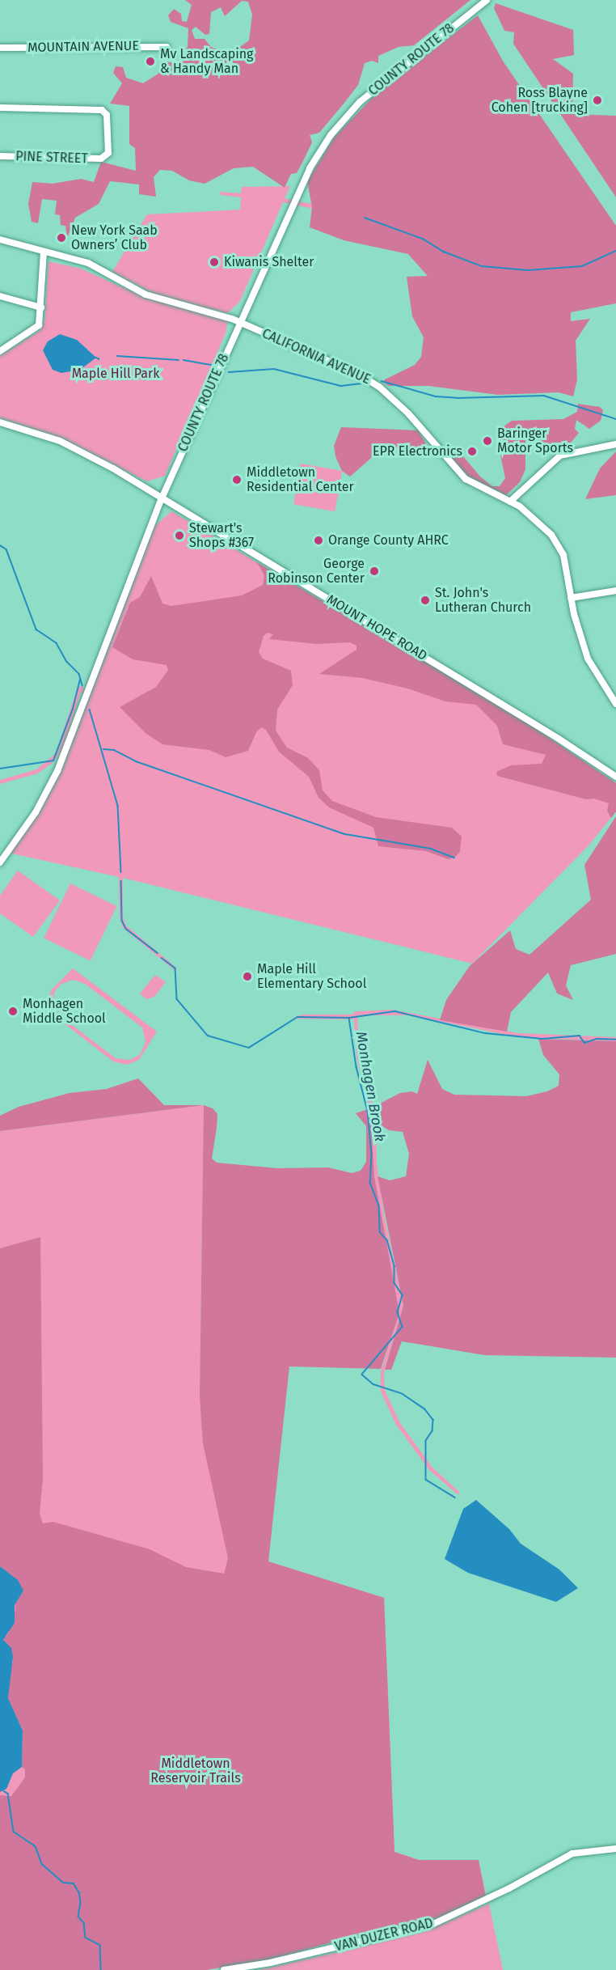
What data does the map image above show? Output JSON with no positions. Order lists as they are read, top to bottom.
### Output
{
  "streets": {
    "street": [
      "MOUNTAIN AVENUE",
      "COUNTY ROUTE 78",
      "PINE STREET",
      "CALIFORNIA AVENUE",
      "MOUNT HOPE ROAD",
      "VAN DUZER ROAD"
    ]
  },
  "crossings": [
    ["COUNTY ROUTE 78", "CALIFORNIA AVENUE"],
    ["COUNTY ROUTE 78", "MOUNT HOPE ROAD"]
  ],
  "water": ["Monhagen Brook"],
  "parks": ["Maple Hill Park", "Middletown Reservoir Trails"],
  "places": [
    "Mv Landscaping & Handy Man",
    "Ross Blayne Cohen [trucking]",
    "New York Saab Owners’ Club",
    "Kiwanis Shelter",
    "Baringer Motor Sports",
    "EPR Electronics",
    "Middletown Residential Center",
    "Stewart's Shops #367",
    "Orange County AHRC",
    "George Robinson Center",
    "St. John's Lutheran Church",
    "Maple Hill Elementary School",
    "Monhagen Middle School"
  ]
}
